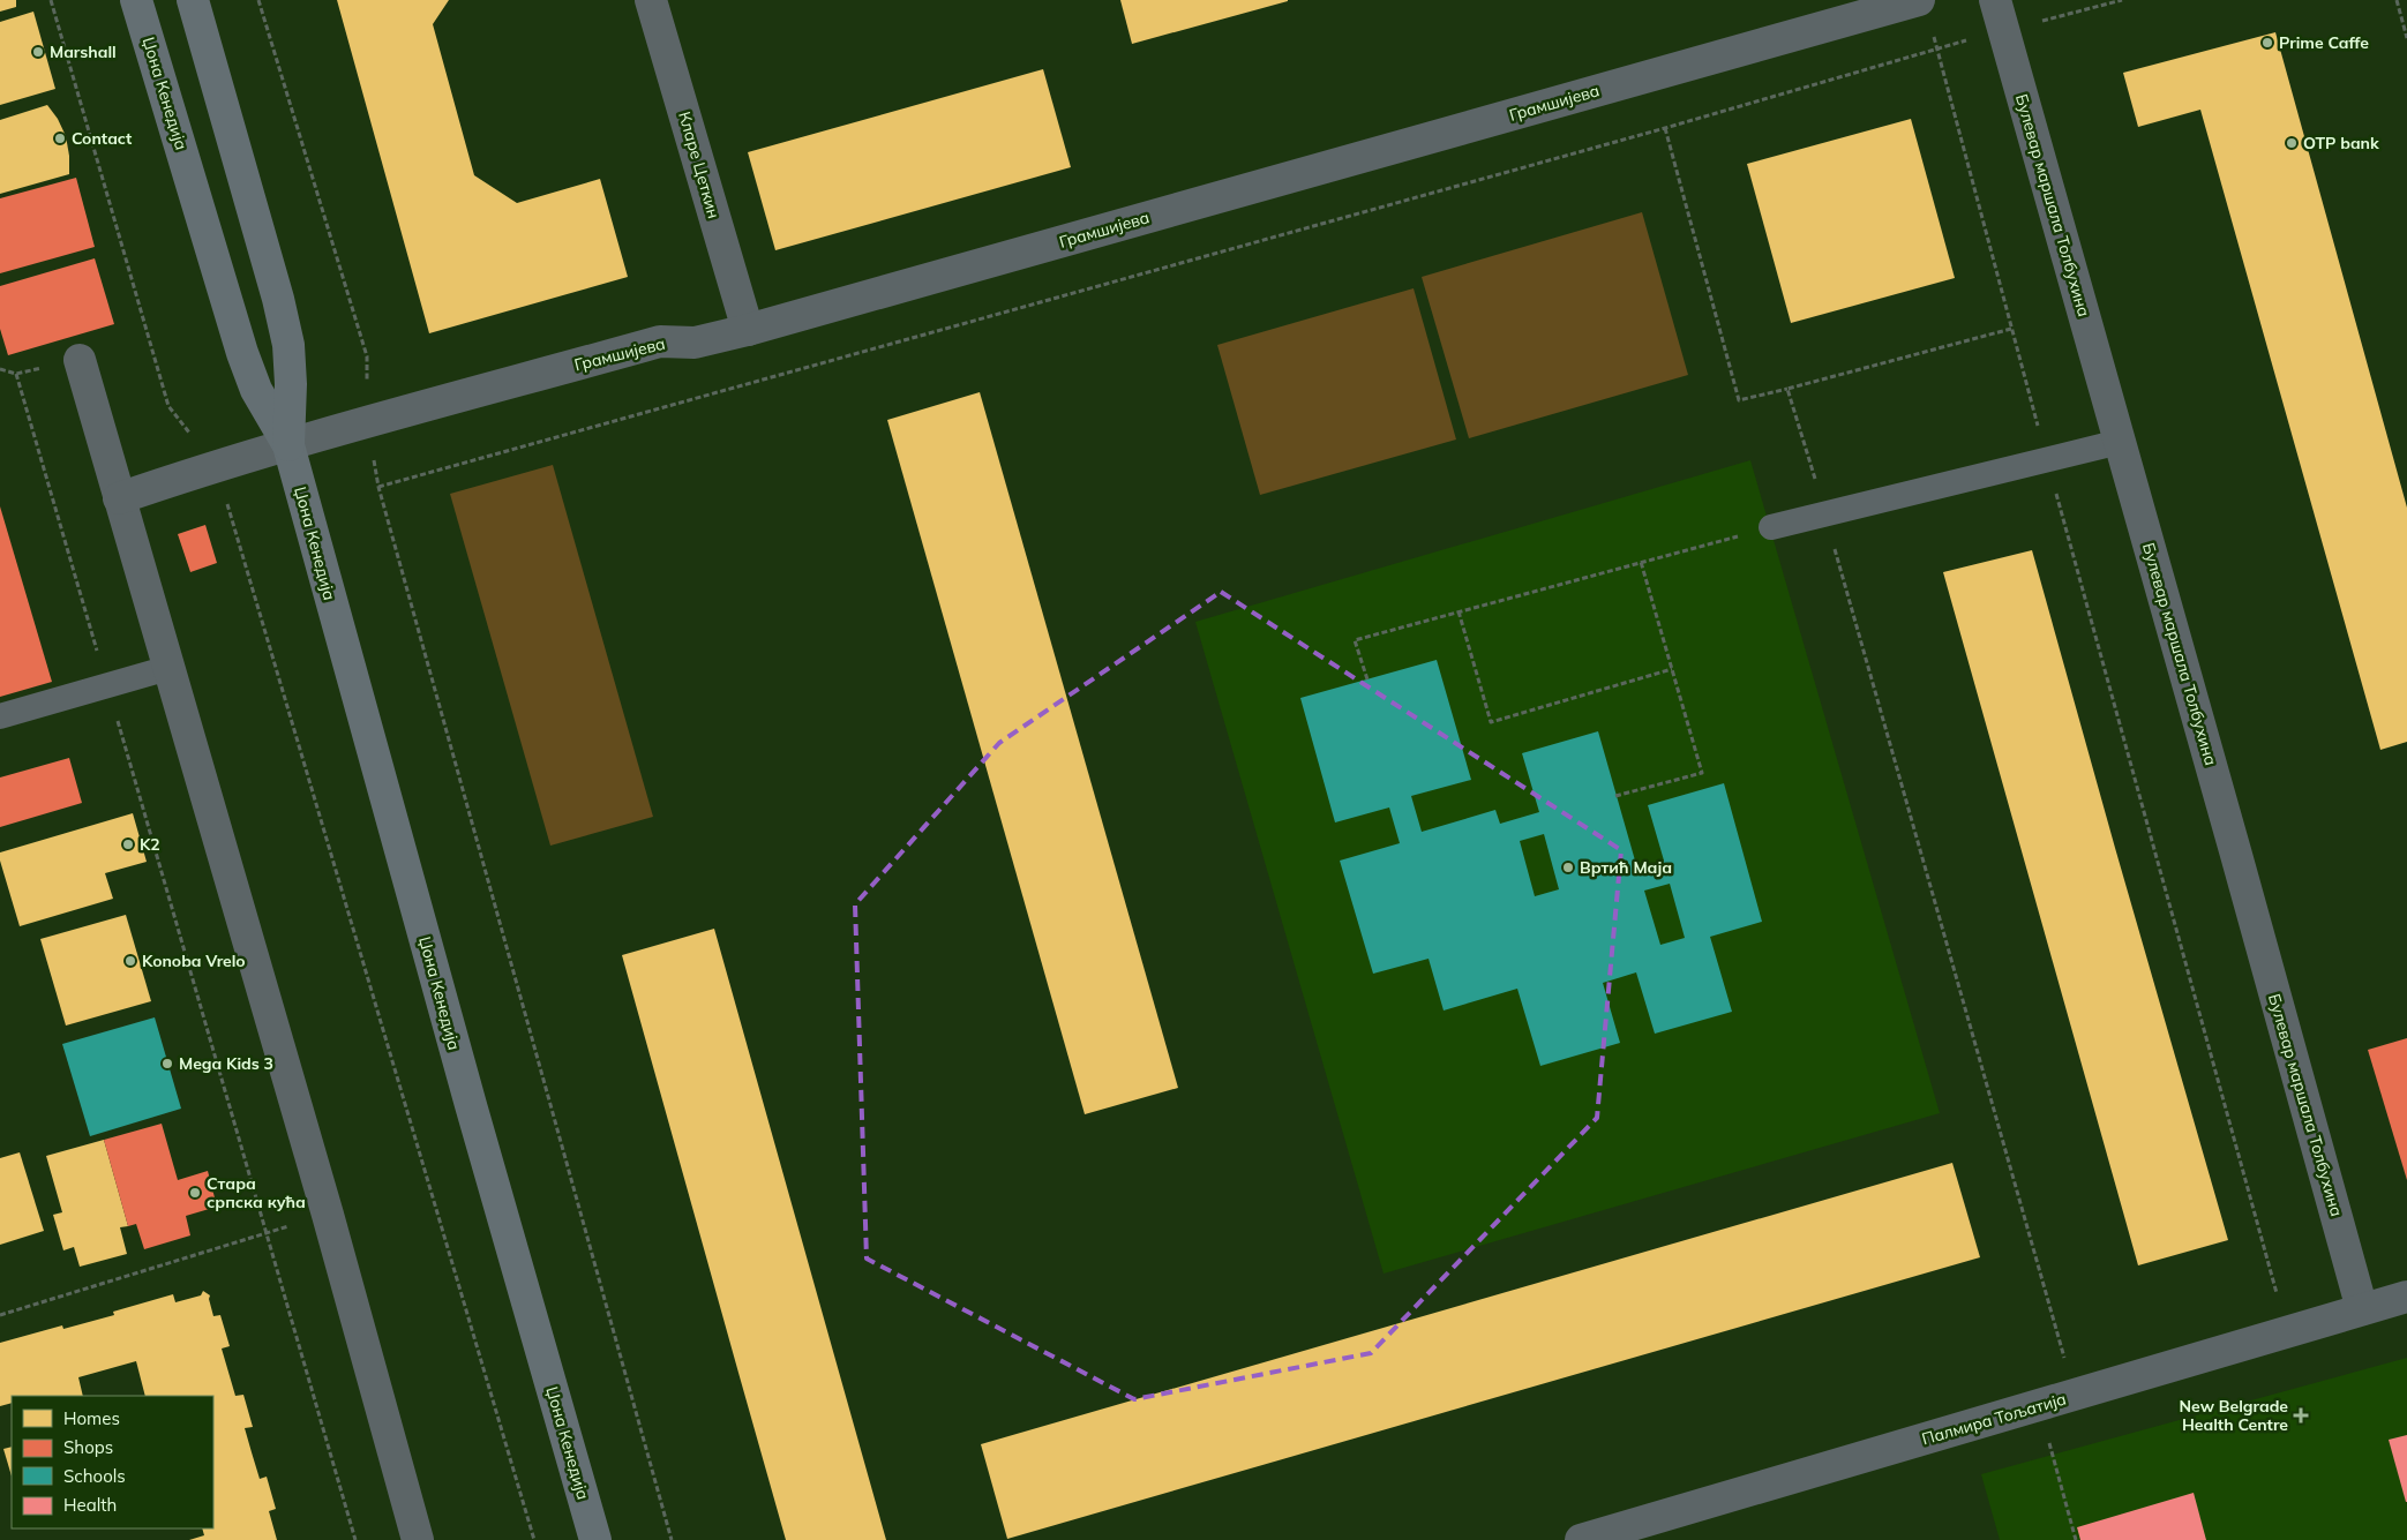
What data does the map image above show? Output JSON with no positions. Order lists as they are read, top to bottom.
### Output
{
  "streets": {
    "street": [
      "Џона Кенедија",
      "Грамшијева",
      "Кларе Цеткин",
      "Булевар маршала Толбухина",
      "Палмира Тољатија"
    ]
  },
  "crossings": [
    ["Џона Кенедија", "Грамшијева"],
    ["Грамшијева", "Кларе Цеткин"],
    ["Булевар маршала Толбухина", "Палмира Тољатија"]
  ],
  "places": {
    "other": [
      "Prime Caffe",
      "Marshall",
      "Contact",
      "OTP bank",
      "K2",
      "Вртић Маја",
      "Konoba Vrelo",
      "Mega Kids 3",
      "Стара српска кућа"
    ],
    "health": ["New Belgrade Health Centre"]
  },
  "legend": [
    "Homes",
    "Shops",
    "Schools",
    "Health"
  ]
}
